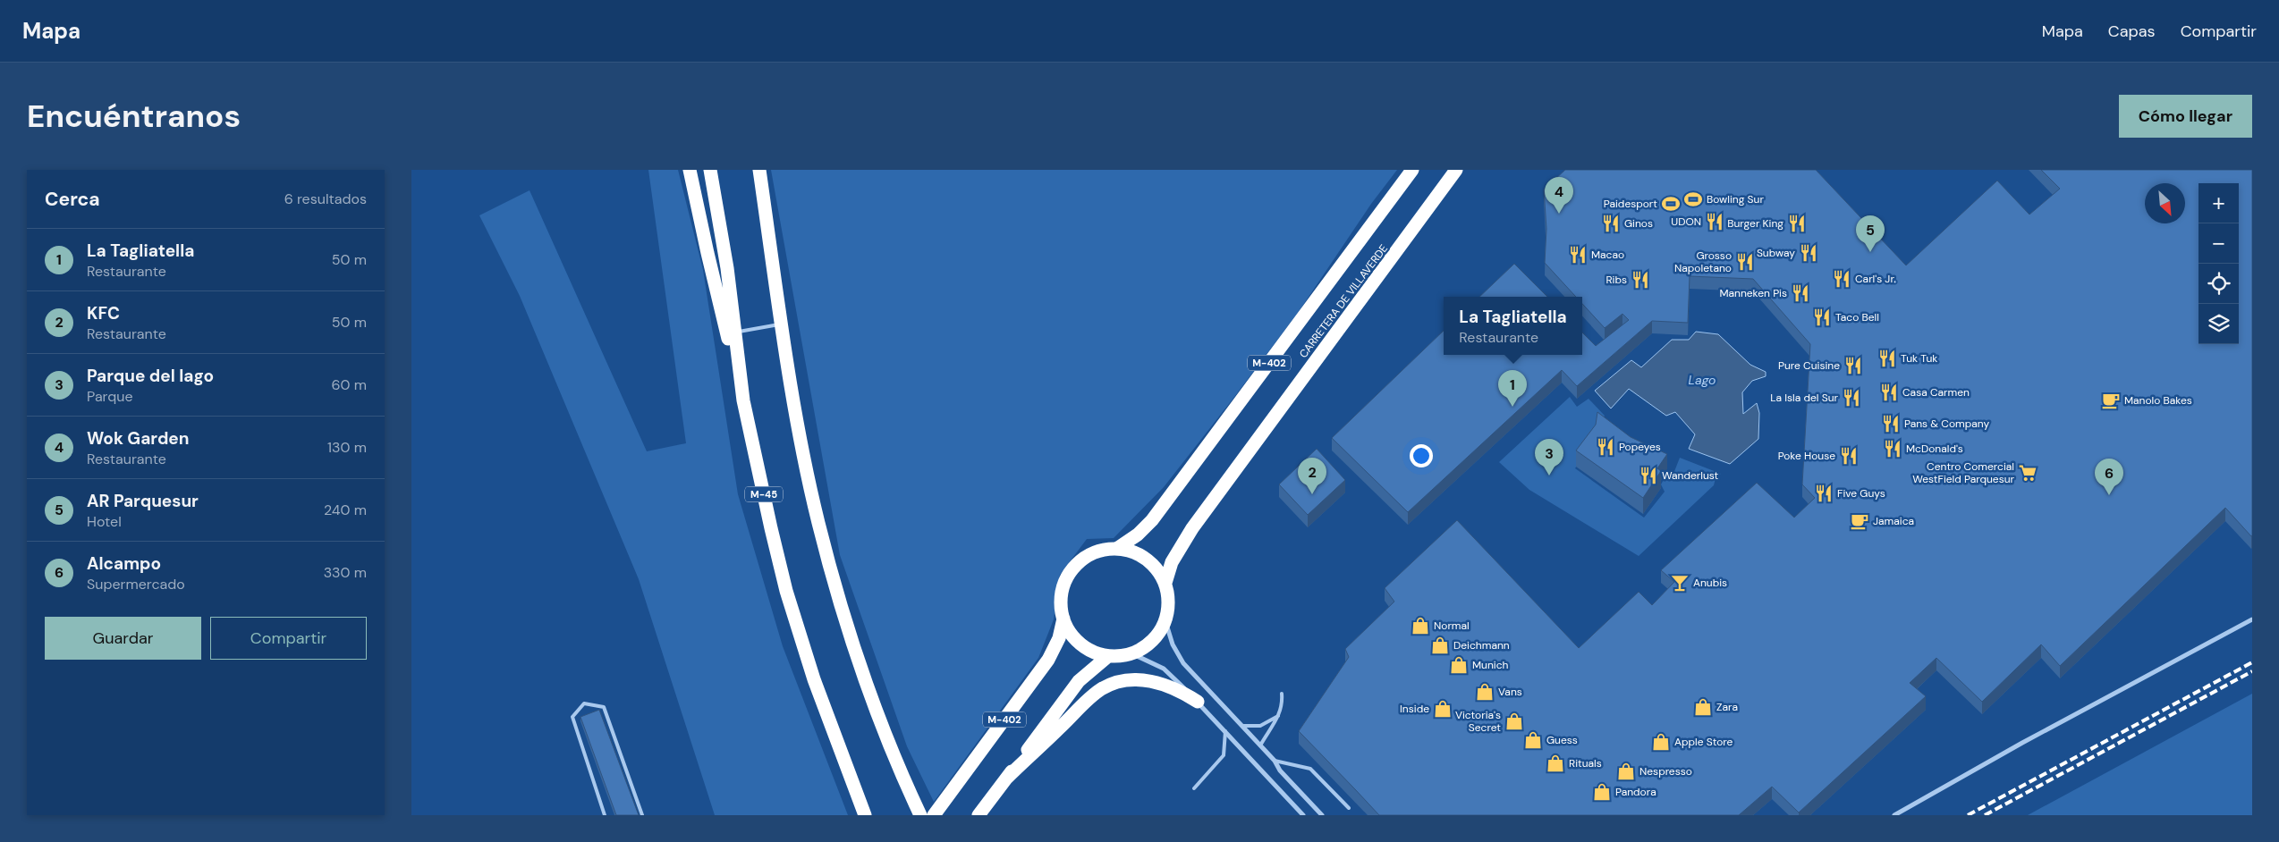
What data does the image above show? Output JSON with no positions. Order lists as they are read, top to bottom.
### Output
{
  "streets": {
    "highway": ["CARRETERA DE VILLAVERDE", "M-402", "M-45"]
  },
  "crossings": [
    ["CARRETERA DE VILLAVERDE", "M-402"]
  ],
  "water": ["Lago"],
  "places": {
    "sports": ["Bowling Sur", "Paidesport"],
    "restaurant": [
      "UDON",
      "Ginos",
      "Burger King",
      "Subway",
      "Macao",
      "Grosso Napoletano",
      "Carl's Jr.",
      "Ribs",
      "Manneken Pis",
      "Taco Bell",
      "Tuk Tuk",
      "Pure Cuisine",
      "Casa Carmen",
      "La Isla del Sur",
      "Pans & Company",
      "Popeyes",
      "McDonald's",
      "Poke House",
      "Wanderlust",
      "Five Guys"
    ],
    "cafe": ["Manolo Bakes", "Jamaica"],
    "supermarket": ["Centro Comercial WestField Parquesur"],
    "bar": ["Anubis"],
    "shop": [
      "Normal",
      "Deichmann",
      "Munich",
      "Vans",
      "Zara",
      "Inside",
      "Victoria's Secret",
      "Guess",
      "Apple Store",
      "Rituals",
      "Nespresso",
      "Pandora"
    ]
  },
  "north": "bottom right",
  "page": {
    "header": "Mapa",
    "nav": ["Mapa", "Capas", "Compartir"],
    "buttons": [
      "Cómo llegar",
      ["Guardar", "Compartir"]
    ],
    "title": "Encuéntranos",
    "heading": ["Cerca", "6 resultados"],
    "pins": [
      "4",
      "5",
      "1",
      "3",
      "2",
      "6"
    ],
    "map_buttons": ["+", "−"],
    "list": [
      {
        "mark": "1",
        "name": "La Tagliatella",
        "note": "Restaurante",
        "value": "50 m"
      },
      {
        "mark": "2",
        "name": "KFC",
        "note": "Restaurante",
        "value": "50 m"
      },
      {
        "mark": "3",
        "name": "Parque del lago",
        "note": "Parque",
        "value": "60 m"
      },
      {
        "mark": "4",
        "name": "Wok Garden",
        "note": "Restaurante",
        "value": "130 m"
      },
      {
        "mark": "5",
        "name": "AR Parquesur",
        "note": "Hotel",
        "value": "240 m"
      },
      {
        "mark": "6",
        "name": "Alcampo",
        "note": "Supermercado",
        "value": "330 m"
      }
    ],
    "popup": ["La Tagliatella", "Restaurante"]
  }
}
